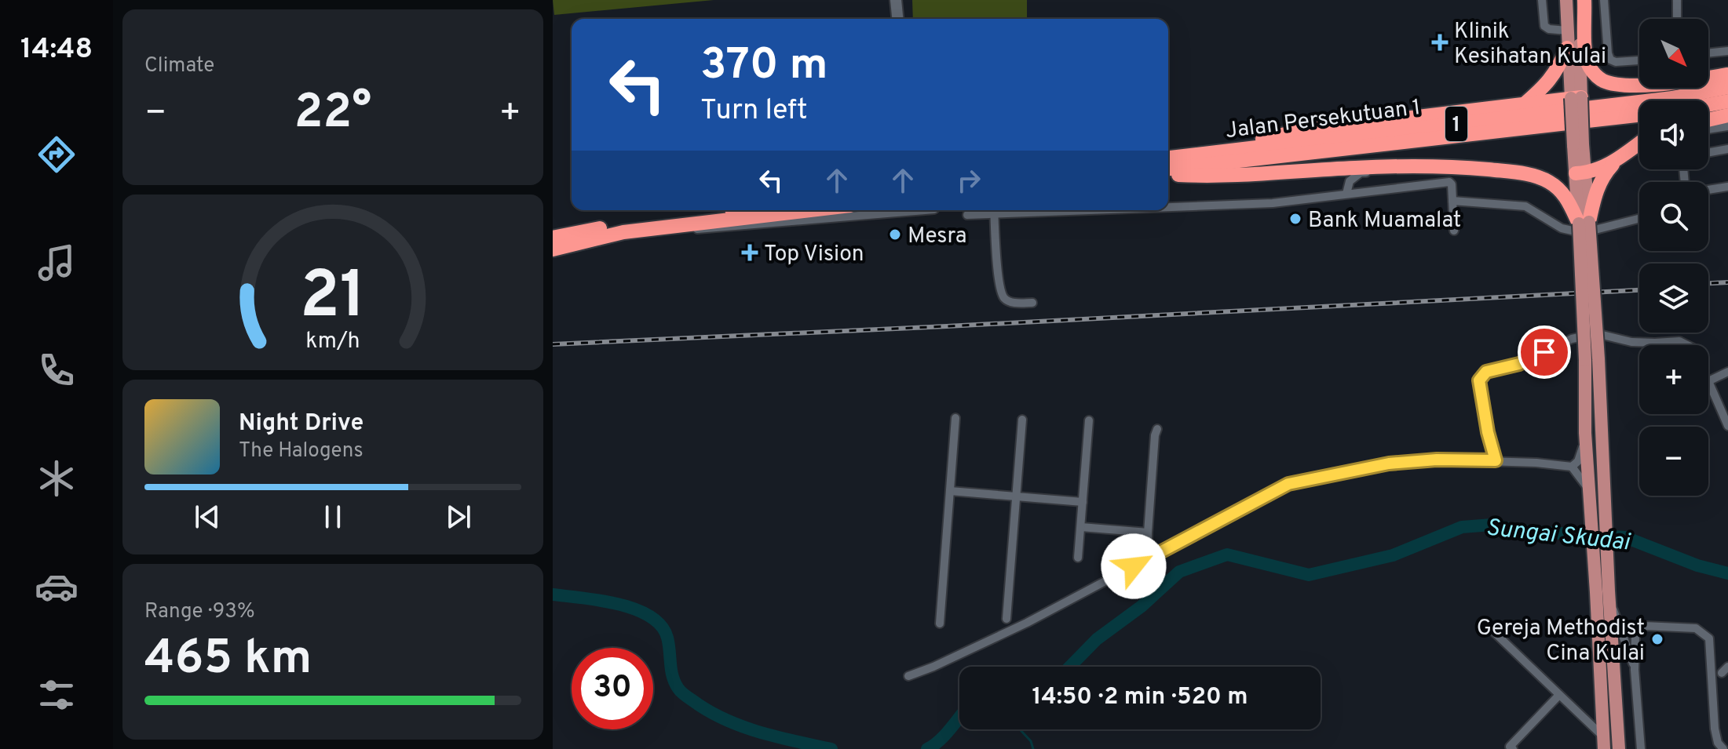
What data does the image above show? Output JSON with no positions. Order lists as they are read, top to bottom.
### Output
{
  "streets": {
    "highway": ["Jalan Persekutuan 1", "1"]
  },
  "crossings": [
    ["Jalan Persekutuan 1", "1"]
  ],
  "water": ["Sungai Skudai"],
  "places": {
    "health": ["Klinik Kesihatan Kulai", "Top Vision"],
    "other": ["Bank Muamalat", "Mesra", "Gereja Methodist Cina Kulai"]
  },
  "north": "bottom right",
  "page": {
    "tabs": "14:48",
    "tile": [
      "Climate",
      ["Range · 93%", "465 km"]
    ],
    "map_buttons": ["+", "−"],
    "turn": ["370 m", "Turn left"],
    "heat": ["−", "22°", "+"],
    "song": ["Night Drive", "The Halogens"],
    "limit": "30",
    "trip": "14:50 · 2 min · 520 m",
    "gauge": ["21", "km/h"]
  }
}
